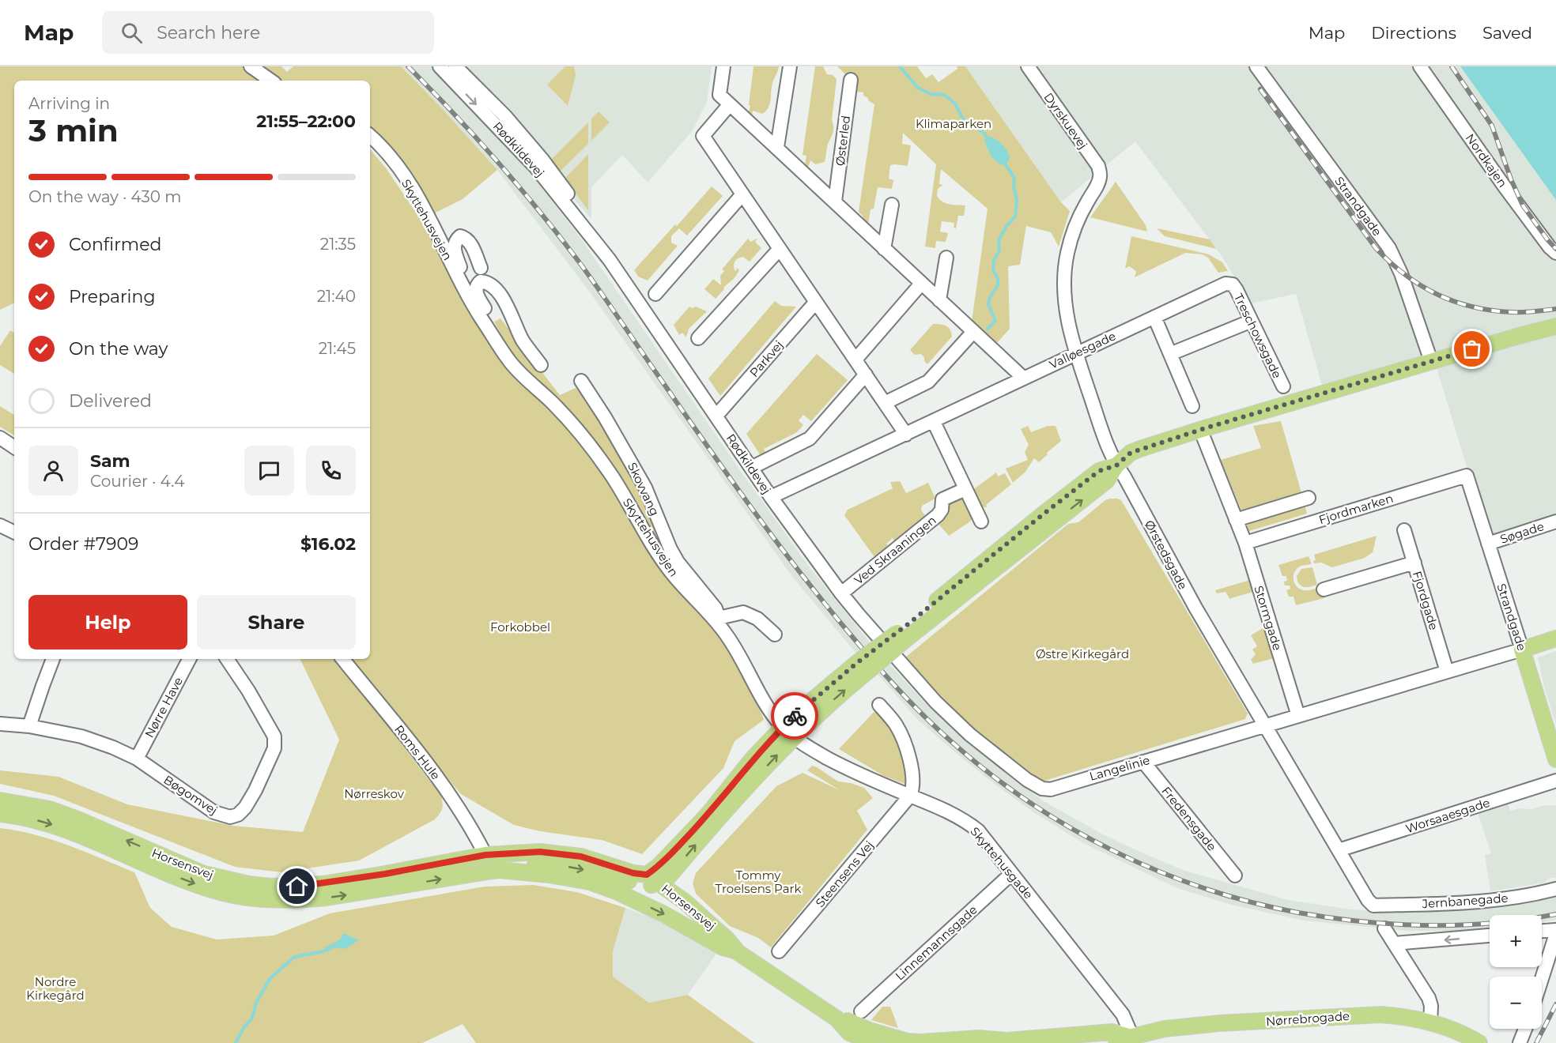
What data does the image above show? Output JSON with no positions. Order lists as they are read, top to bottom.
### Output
{
  "streets": {
    "main road": [
      "Strandgade",
      "Langelinie",
      "Horsensvej",
      "Nørrebrogade"
    ],
    "street": [
      "Dyrskuevej",
      "Østerled",
      "Rødkildevej",
      "Nordkajen",
      "Skyttehusvejen",
      "Treschowsgade",
      "Valløesgade",
      "Parkvej",
      "Skovvang",
      "Fjordmarken",
      "Søgade",
      "Ved Skraaningen",
      "Ørstedsgade",
      "Fjordgade",
      "Stormgade",
      "Nørre Have",
      "Roms Hule",
      "Bøgomvej",
      "Worsaaesgade",
      "Fredensgade",
      "Skyttehusgade",
      "Steensens Vej",
      "Jernbanegade",
      "Linnemannsgade"
    ]
  },
  "crossings": [
    ["Dyrskuevej", "Ørstedsgade"],
    ["Rødkildevej", "Valløesgade"],
    ["Rødkildevej", "Parkvej"],
    ["Rødkildevej", "Ved Skraaningen"],
    ["Rødkildevej", "Langelinie"],
    ["Strandgade", "Fjordmarken"],
    ["Strandgade", "Søgade"],
    ["Strandgade", "Langelinie"],
    ["Skyttehusvejen", "Skovvang"],
    ["Skyttehusvejen", "Skyttehusgade"],
    ["Treschowsgade", "Valløesgade"],
    ["Valløesgade", "Ørstedsgade"],
    ["Fjordmarken", "Stormgade"],
    ["Ørstedsgade", "Langelinie"],
    ["Ørstedsgade", "Worsaaesgade"],
    ["Ørstedsgade", "Jernbanegade"],
    ["Fjordgade", "Langelinie"],
    ["Stormgade", "Langelinie"],
    ["Nørre Have", "Bøgomvej"],
    ["Roms Hule", "Horsensvej"],
    ["Langelinie", "Fredensgade"],
    ["Skyttehusgade", "Horsensvej"],
    ["Skyttehusgade", "Steensens Vej"],
    ["Skyttehusgade", "Linnemannsgade"],
    ["Skyttehusgade", "Nørrebrogade"],
    ["Horsensvej", "Nørrebrogade"]
  ],
  "parks": [
    "Klimaparken",
    "Forkobbel",
    "Østre Kirkegård",
    "Nørreskov",
    "Tommy Troelsens Park",
    "Nordre Kirkegård"
  ],
  "page": {
    "header": "Map",
    "search": "Search here",
    "nav": ["Map", "Directions", "Saved"],
    "heading": ["3 min", "Arriving in", "21:55–22:00"],
    "panel": [
      "Sam",
      "Courier · 4.4",
      "Order #7909",
      "$16.02"
    ],
    "bar": "On the way · 430 m",
    "list": [
      ["Confirmed", "21:35"],
      ["Preparing", "21:40"],
      ["On the way", "21:45"],
      "Delivered"
    ],
    "buttons": ["Help", "Share"],
    "map_buttons": ["+", "−"]
  }
}
